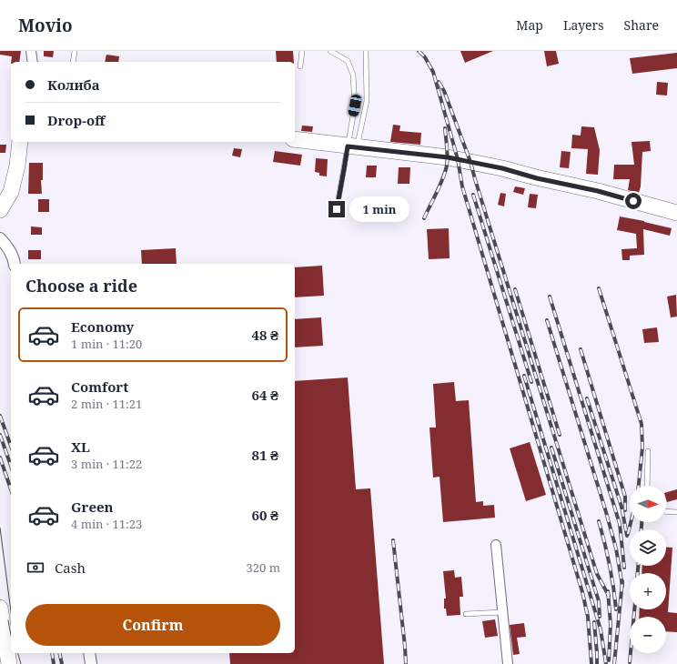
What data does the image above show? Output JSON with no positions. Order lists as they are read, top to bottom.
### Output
{
  "north": "right",
  "page": {
    "header": "Movio",
    "nav": ["Map", "Layers", "Share"],
    "banner": ["Колиба", "Drop-off"],
    "bubble": "1 min",
    "heading": "Choose a ride",
    "list": [
      {
        "name": "Economy",
        "note": "1 min · 11:20",
        "value": "48 ₴"
      },
      {
        "name": "Comfort",
        "note": "2 min · 11:21",
        "value": "64 ₴"
      },
      {
        "name": "XL",
        "note": "3 min · 11:22",
        "value": "81 ₴"
      },
      {
        "name": "Green",
        "note": "4 min · 11:23",
        "value": "60 ₴"
      }
    ],
    "map_buttons": ["+", "−"],
    "pay": ["Cash", "320 m"],
    "buttons": "Confirm"
  }
}
